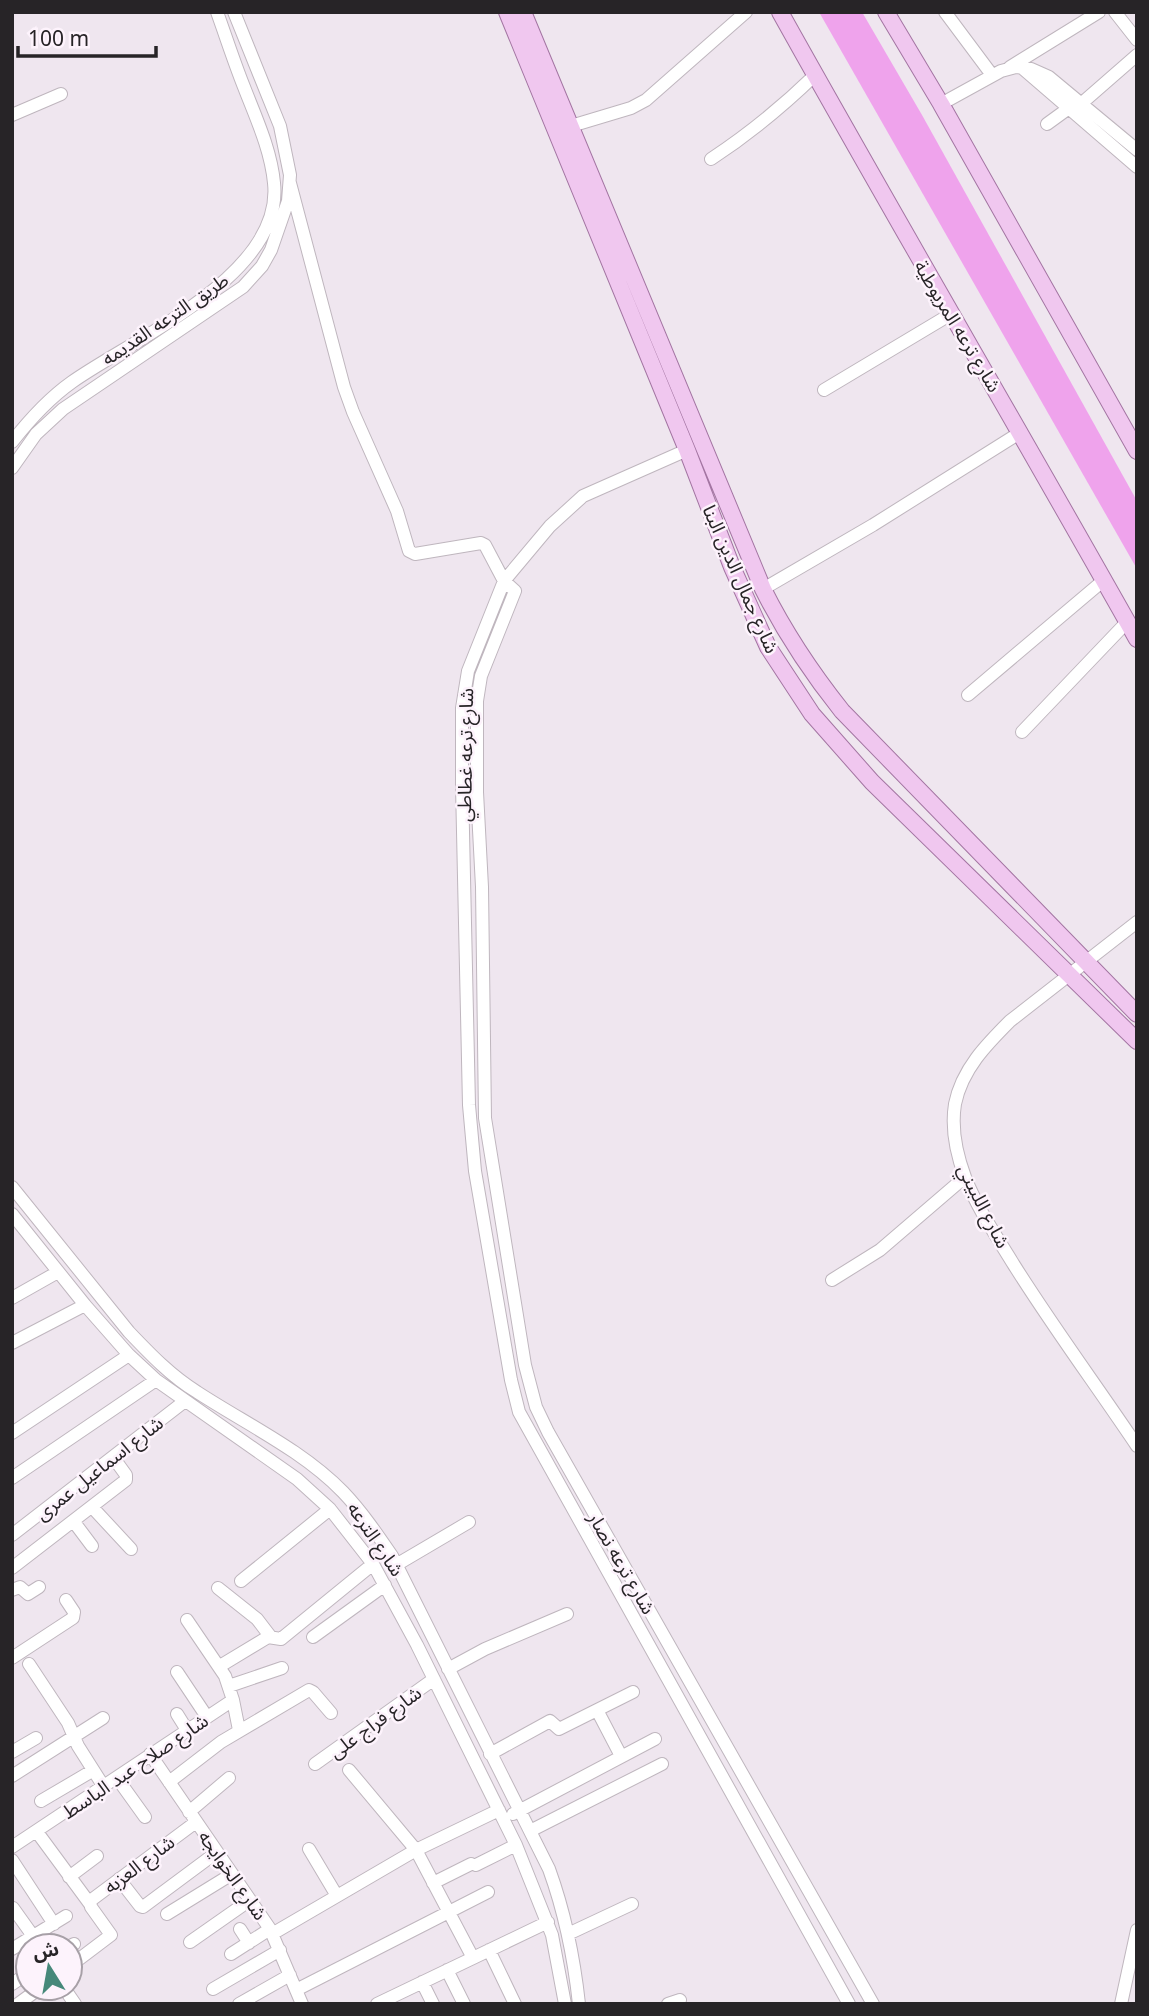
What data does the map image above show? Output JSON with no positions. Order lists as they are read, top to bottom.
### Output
{
  "streets": {
    "main road": ["شارع ترعه المريوطية", "شارع جمال الدين البنا"],
    "street": [
      "طريق الترعه القديمه",
      "شارع ترعه غطاطي",
      "شارع اللبيني",
      "شارع اسماعيل عمرى",
      "شارع الترعه",
      "شارع ترعه نصار",
      "شارع فراج على",
      "شارع صلاح عبد الباسط",
      "شارع العزبه",
      "شارع الخوايجه"
    ]
  },
  "crossings": [
    ["شارع جمال الدين البنا", "شارع ترعه غطاطي"],
    ["شارع جمال الدين البنا", "شارع اللبيني"],
    ["شارع ترعه غطاطي", "شارع ترعه نصار"],
    ["شارع اسماعيل عمرى", "شارع الترعه"],
    ["شارع الترعه", "شارع فراج على"],
    ["شارع صلاح عبد الباسط", "شارع الخوايجه"],
    ["شارع العزبه", "شارع الخوايجه"]
  ],
  "scale_bar": "100 m",
  "north": "top"
}
